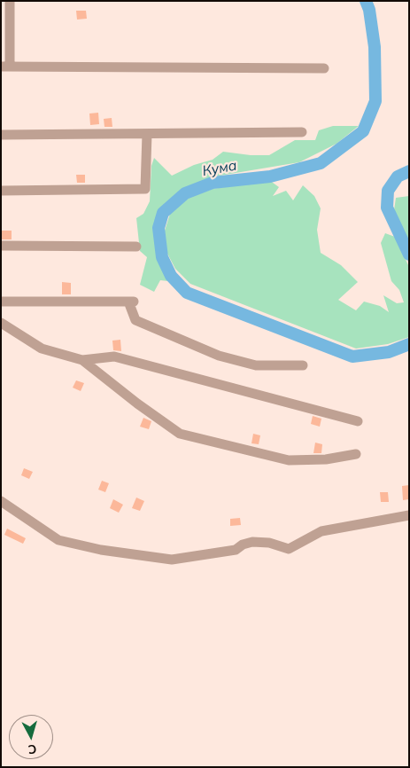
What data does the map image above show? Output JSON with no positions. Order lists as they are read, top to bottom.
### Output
{
  "water": ["Кума"],
  "north": "bottom"
}
